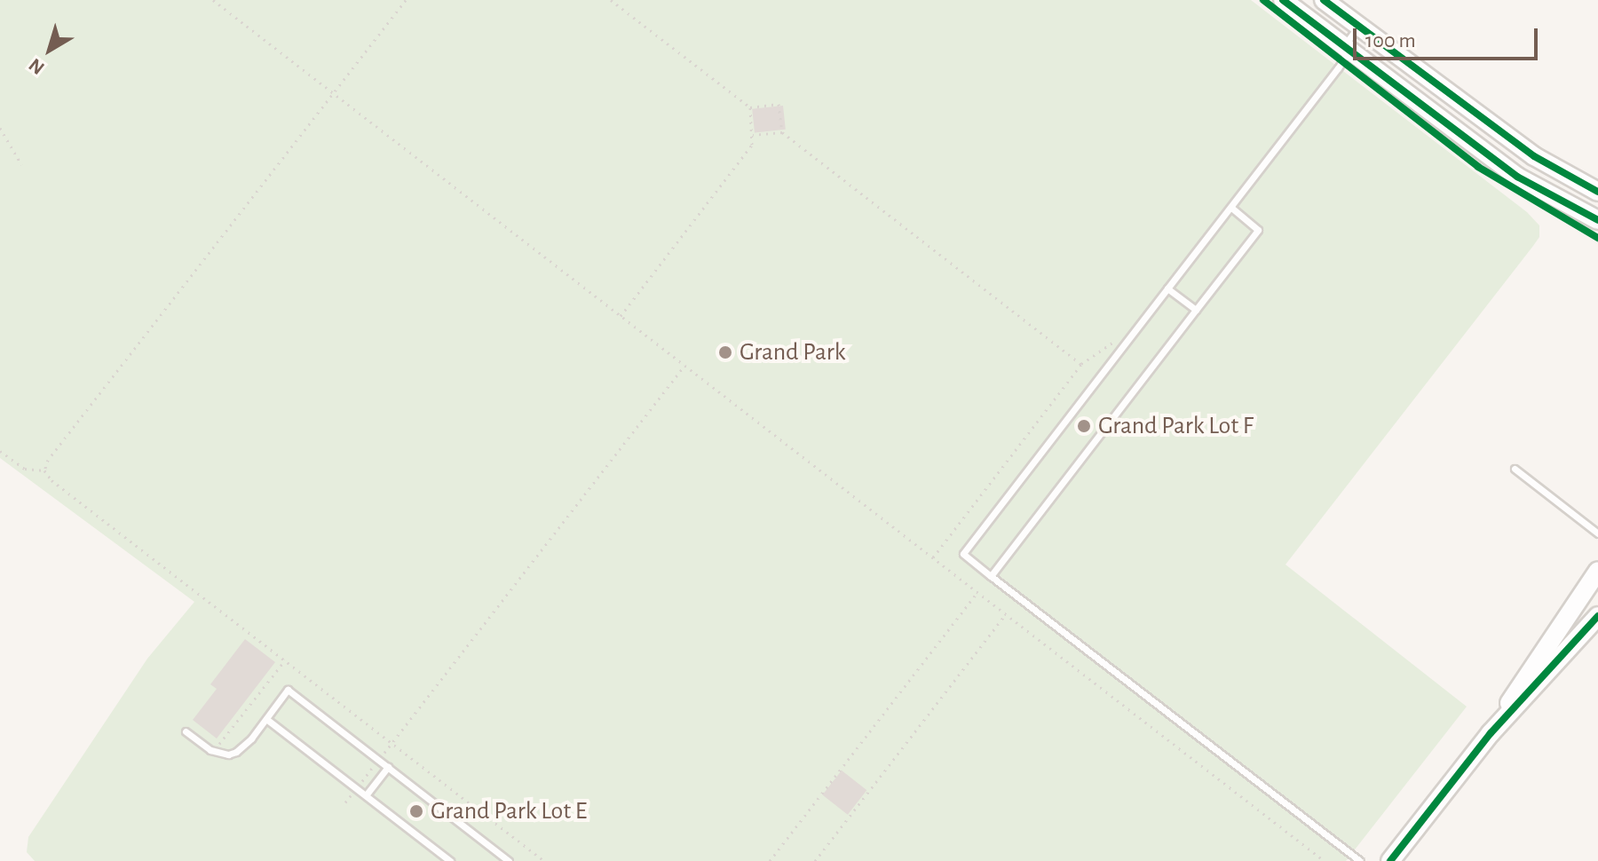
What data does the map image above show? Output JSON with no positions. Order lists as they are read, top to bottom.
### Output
{
  "places": ["Grand Park", "Grand Park Lot F", "Grand Park Lot E"],
  "scale_bar": "100 m",
  "north": "bottom left"
}
